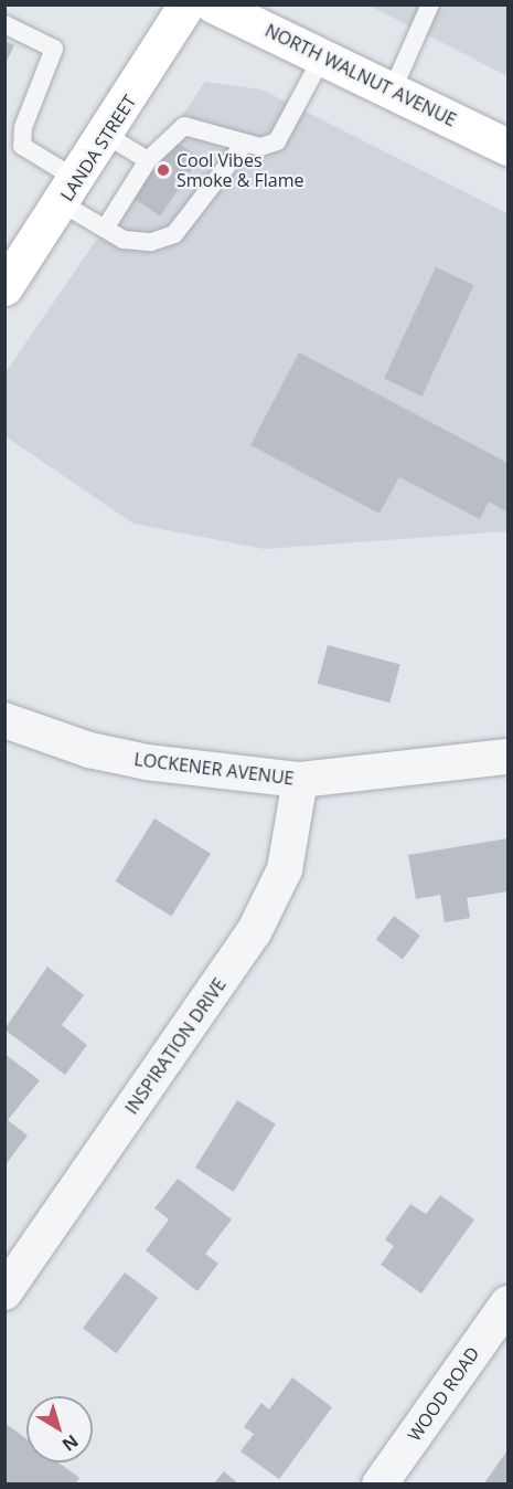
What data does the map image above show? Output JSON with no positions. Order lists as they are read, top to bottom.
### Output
{
  "streets": {
    "main road": ["NORTH WALNUT AVENUE", "LANDA STREET"],
    "street": ["LOCKENER AVENUE", "INSPIRATION DRIVE", "WOOD ROAD"]
  },
  "crossings": [
    ["LOCKENER AVENUE", "INSPIRATION DRIVE"]
  ],
  "places": ["Cool Vibes Smoke & Flame"],
  "north": "bottom right"
}
